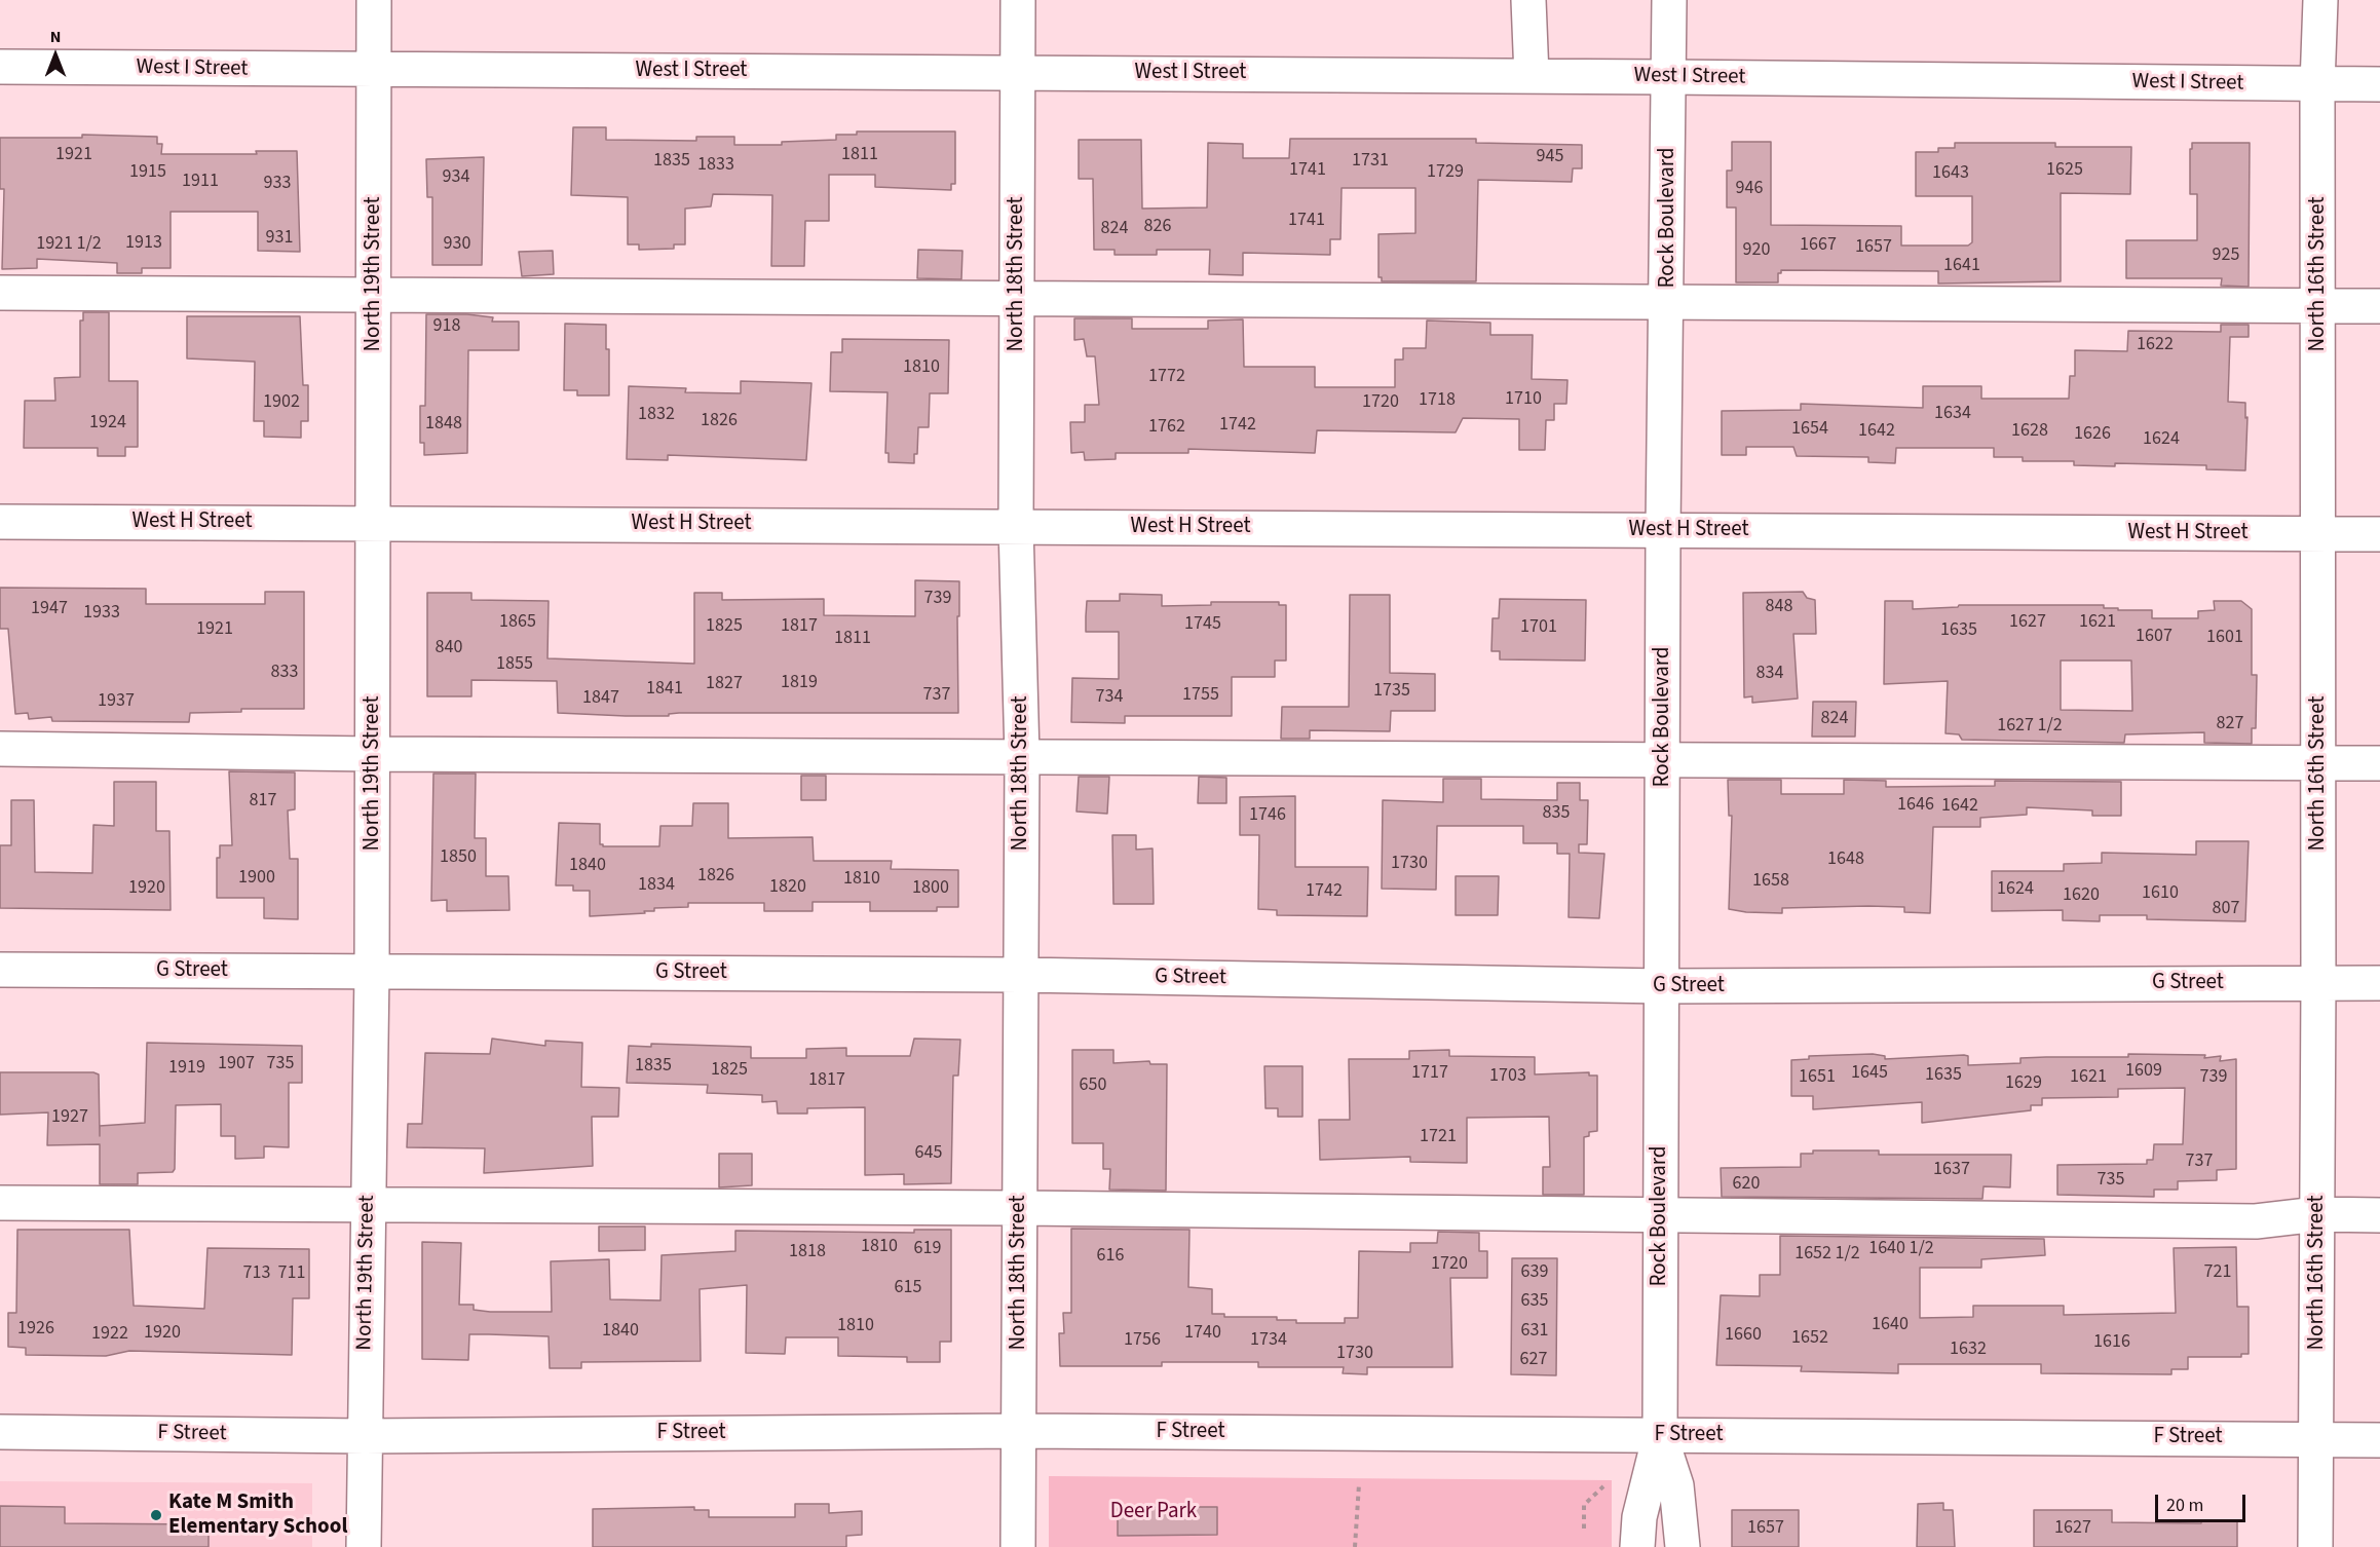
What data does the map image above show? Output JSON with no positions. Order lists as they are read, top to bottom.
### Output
{
  "streets": {
    "street": [
      "West I Street",
      "Rock Boulevard",
      "North 19th Street",
      "North 18th Street",
      "North 16th Street",
      "West H Street",
      "G Street",
      "F Street"
    ]
  },
  "crossings": [
    ["West I Street", "Rock Boulevard"],
    ["West I Street", "North 19th Street"],
    ["West I Street", "North 18th Street"],
    ["West I Street", "North 16th Street"],
    ["Rock Boulevard", "West H Street"],
    ["Rock Boulevard", "G Street"],
    ["Rock Boulevard", "F Street"],
    ["North 19th Street", "West H Street"],
    ["North 19th Street", "G Street"],
    ["North 19th Street", "F Street"],
    ["North 18th Street", "West H Street"],
    ["North 18th Street", "G Street"],
    ["North 18th Street", "F Street"],
    ["North 16th Street", "West H Street"],
    ["North 16th Street", "G Street"],
    ["North 16th Street", "F Street"]
  ],
  "parks": ["Deer Park"],
  "places": ["Kate M Smith Elementary School"],
  "house_numbers": [
    "1921",
    "1811",
    "945",
    "1835",
    "1731",
    "1833",
    "1741",
    "1625",
    "1915",
    "1729",
    "1643",
    "934",
    "1911",
    "933",
    "946",
    "1741",
    "826",
    "824",
    "931",
    "1913",
    "1921 1/2",
    "930",
    "1667",
    "1657",
    "920",
    "925",
    "1641",
    "918",
    "1622",
    "1810",
    "1772",
    "1710",
    "1718",
    "1902",
    "1720",
    "1634",
    "1832",
    "1826",
    "1924",
    "1848",
    "1742",
    "1762",
    "1654",
    "1642",
    "1628",
    "1626",
    "1624",
    "739",
    "848",
    "1947",
    "1933",
    "1865",
    "1627",
    "1621",
    "1745",
    "1825",
    "1817",
    "1701",
    "1921",
    "1635",
    "1607",
    "1601",
    "1811",
    "840",
    "1855",
    "833",
    "834",
    "1819",
    "1827",
    "1841",
    "1735",
    "737",
    "1755",
    "734",
    "1847",
    "1937",
    "824",
    "827",
    "1627 1/2",
    "817",
    "1646",
    "1642",
    "835",
    "1746",
    "1850",
    "1648",
    "1730",
    "1840",
    "1826",
    "1900",
    "1810",
    "1658",
    "1834",
    "1820",
    "1920",
    "1800",
    "1624",
    "1742",
    "1610",
    "1620",
    "807",
    "1907",
    "735",
    "1835",
    "1919",
    "1825",
    "1609",
    "1717",
    "1645",
    "1635",
    "1703",
    "1651",
    "1621",
    "739",
    "1817",
    "1629",
    "650",
    "1927",
    "1721",
    "645",
    "737",
    "1637",
    "735",
    "620",
    "1810",
    "619",
    "1640 1/2",
    "1818",
    "1652 1/2",
    "616",
    "1720",
    "639",
    "721",
    "713",
    "711",
    "615",
    "635",
    "1640",
    "1810",
    "1926",
    "1840",
    "631",
    "1920",
    "1740",
    "1922",
    "1660",
    "1652",
    "1756",
    "1734",
    "1616",
    "1632",
    "1730",
    "627",
    "1657",
    "1627"
  ],
  "scale_bar": "20 m",
  "north": "top"
}
